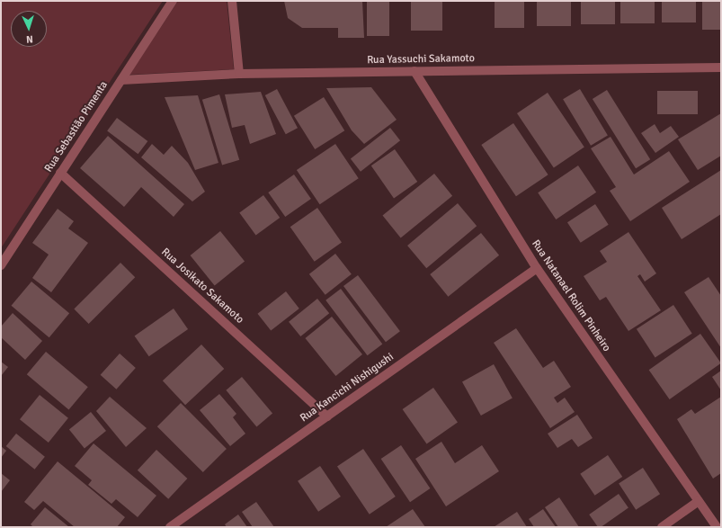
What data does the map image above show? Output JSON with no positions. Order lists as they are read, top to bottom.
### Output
{
  "streets": {
    "street": [
      "Rua Yassuchi Sakamoto",
      "Rua Sebastião Pimenta",
      "Rua Josikato Sakamoto",
      "Rua Natanael Rolim Pinheiro",
      "Rua Kancichi Nishigushi"
    ]
  },
  "crossings": [
    ["Rua Yassuchi Sakamoto", "Rua Sebastião Pimenta"],
    ["Rua Yassuchi Sakamoto", "Rua Natanael Rolim Pinheiro"],
    ["Rua Sebastião Pimenta", "Rua Josikato Sakamoto"],
    ["Rua Josikato Sakamoto", "Rua Kancichi Nishigushi"],
    ["Rua Natanael Rolim Pinheiro", "Rua Kancichi Nishigushi"]
  ],
  "north": "bottom"
}
